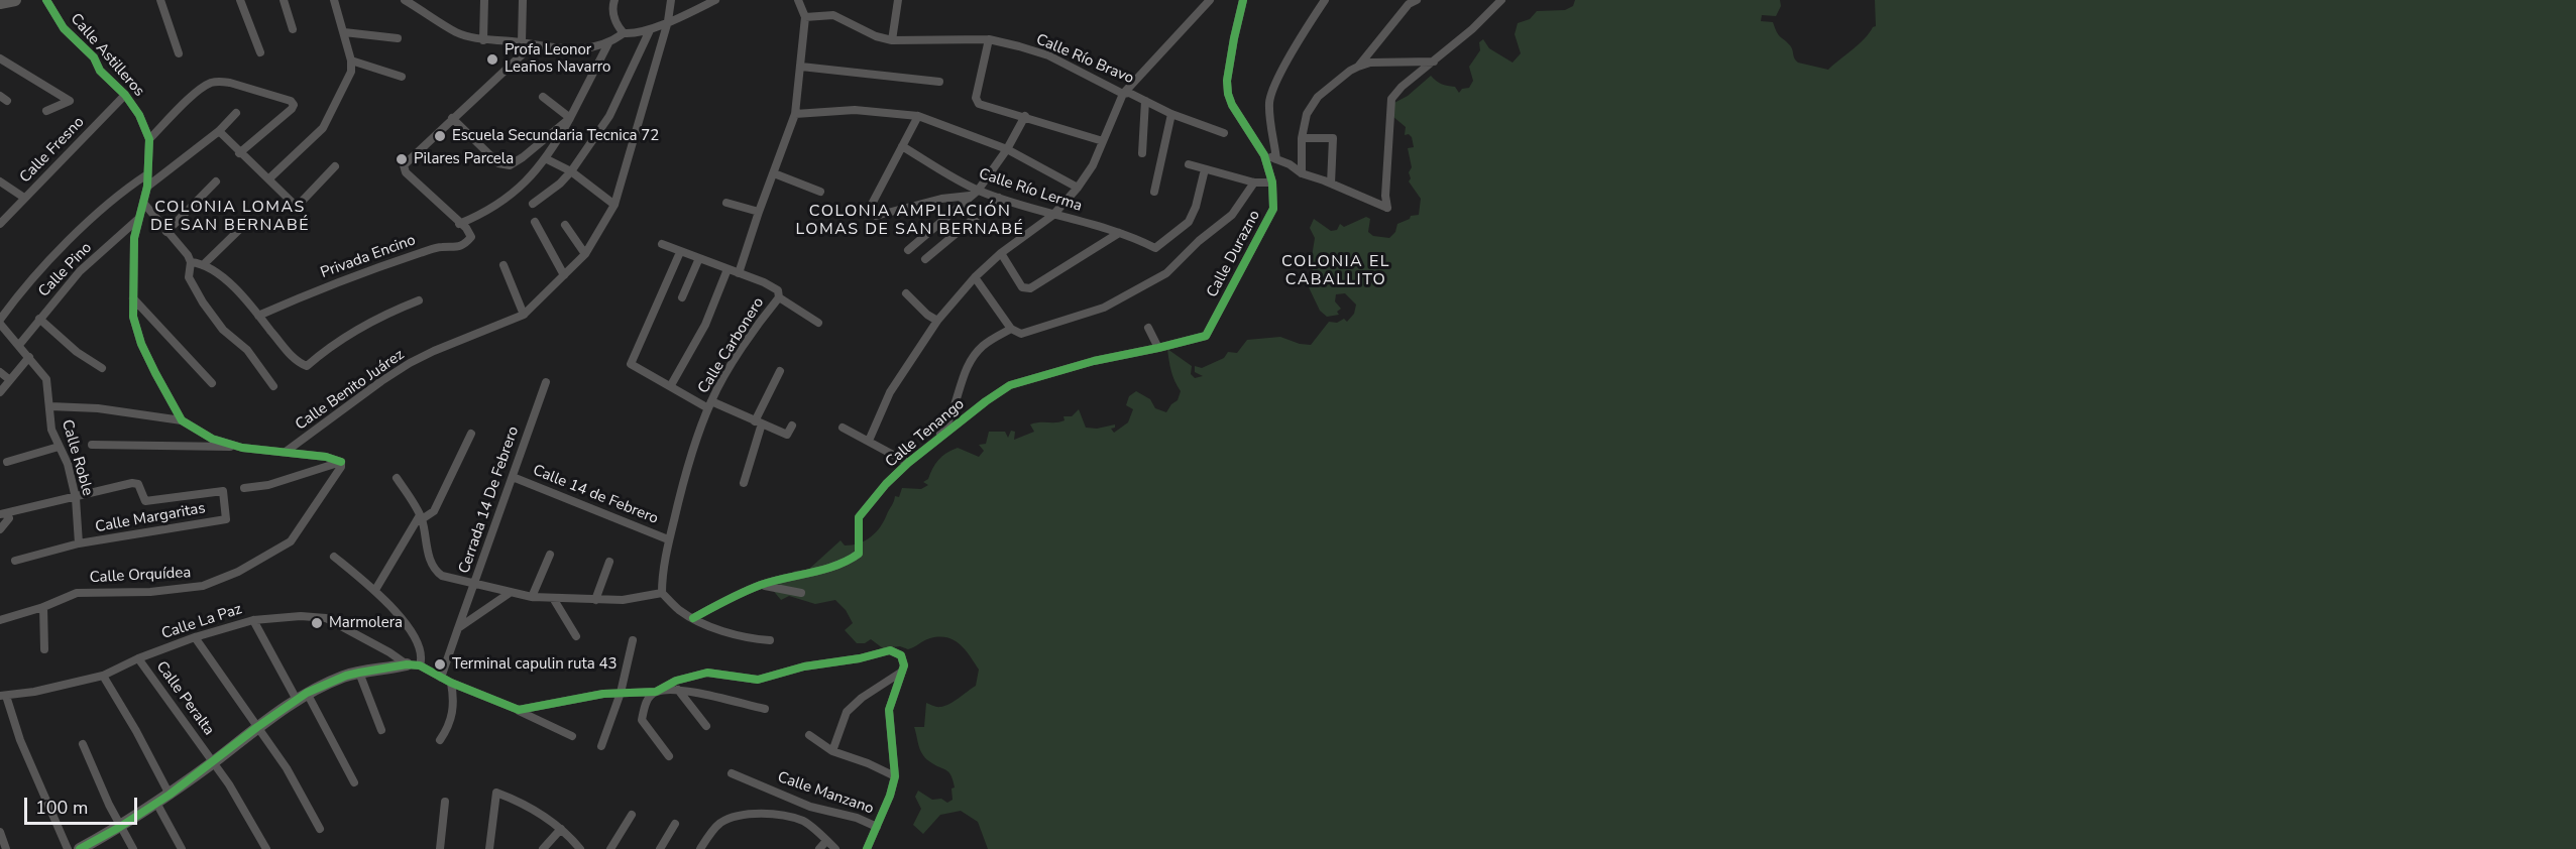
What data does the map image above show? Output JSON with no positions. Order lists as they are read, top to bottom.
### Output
{
  "streets": {
    "street": [
      "Calle Astilleros",
      "Calle Río Bravo",
      "Calle Fresno",
      "Calle Río Lerma",
      "Calle Durazno",
      "Privada Encino",
      "Calle Pino",
      "Calle Carbonero",
      "Calle Benito Juárez",
      "Calle Tenango",
      "Calle Roble",
      "Calle 14 de Febrero",
      "Cerrada 14 De Febrero",
      "Calle Margaritas",
      "Calle Orquídea",
      "Calle La Paz",
      "Calle Peralta",
      "Calle Manzano"
    ]
  },
  "crossings": [
    ["Calle Astilleros", "Calle Fresno"],
    ["Calle Astilleros", "Calle Pino"],
    ["Calle Astilleros", "Calle Benito Juárez"],
    ["Calle Astilleros", "Calle Roble"],
    ["Calle Astilleros", "Calle Orquídea"],
    ["Calle Durazno", "Calle Tenango"],
    ["Calle Pino", "Calle Roble"],
    ["Calle Carbonero", "Calle 14 de Febrero"],
    ["Calle Roble", "Calle Margaritas"],
    ["Calle 14 de Febrero", "Cerrada 14 De Febrero"],
    ["Cerrada 14 De Febrero", "Calle La Paz"],
    ["Calle La Paz", "Calle Peralta"]
  ],
  "districts": ["COLONIA LOMAS DE SAN BERNABÉ", "COLONIA AMPLIACIÓN LOMAS DE SAN BERNABÉ", "COLONIA EL CABALLITO"],
  "places": [
    "Profa Leonor Leaños Navarro",
    "Escuela Secundaria Tecnica 72",
    "Pilares Parcela",
    "Marmolera",
    "Terminal capulin ruta 43"
  ],
  "scale_bar": "100 m"
}
